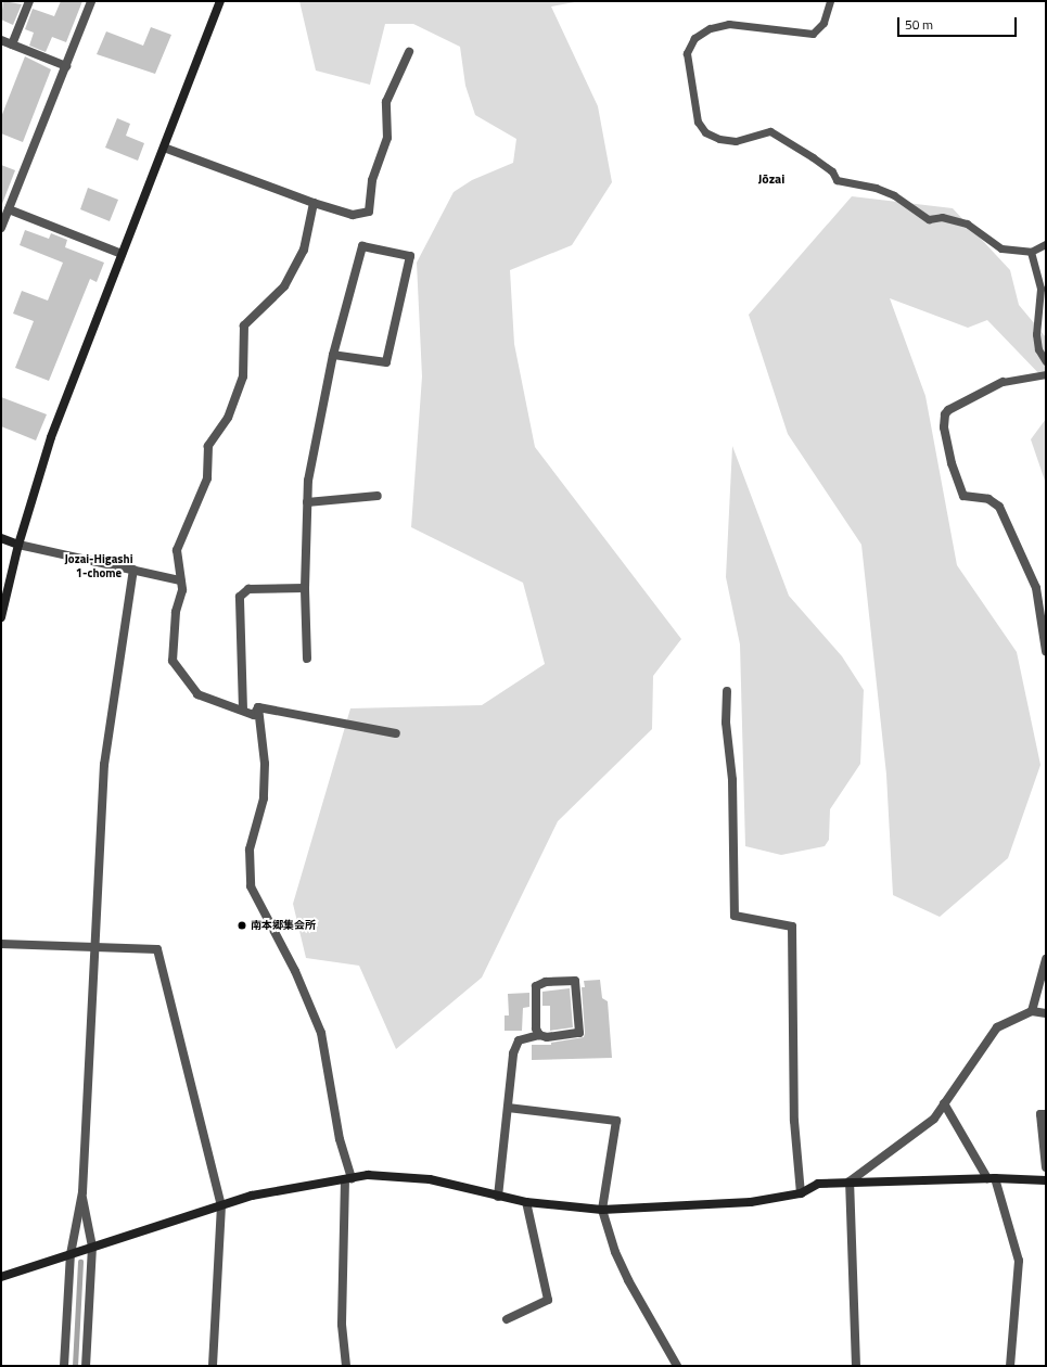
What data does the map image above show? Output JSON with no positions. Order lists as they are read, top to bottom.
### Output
{
  "districts": ["Jōzai", "Jozai-Higashi 1-chome"],
  "places": ["南本郷集会所"],
  "scale_bar": "50 m"
}
